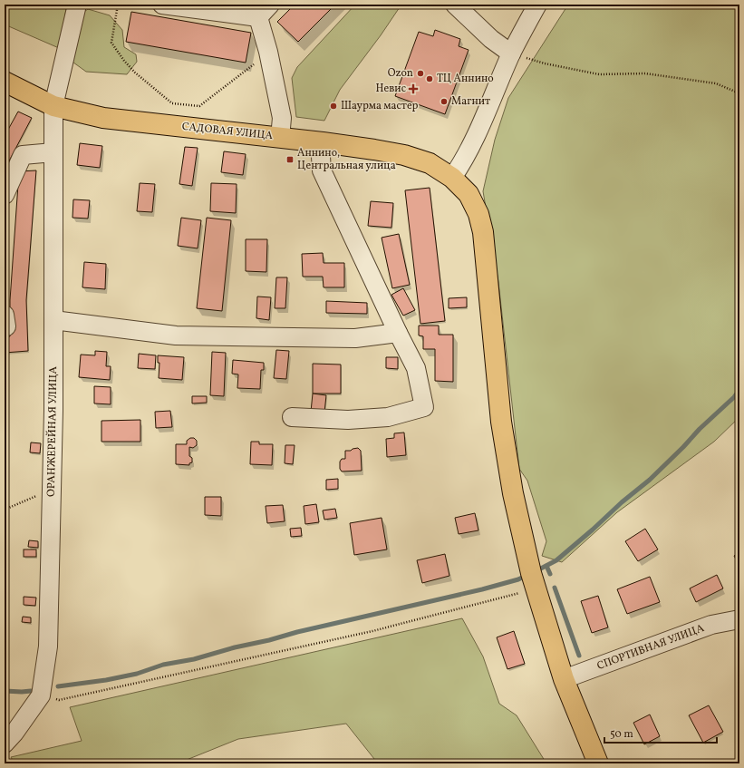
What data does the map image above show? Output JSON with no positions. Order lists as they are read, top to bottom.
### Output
{
  "streets": {
    "main road": ["САДОВАЯ УЛИЦА"],
    "street": ["ОРАНЖЕРЕЙНАЯ УЛИЦА", "СПОРТИВНАЯ УЛИЦА"]
  },
  "crossings": [
    ["САДОВАЯ УЛИЦА", "ОРАНЖЕРЕЙНАЯ УЛИЦА"],
    ["САДОВАЯ УЛИЦА", "СПОРТИВНАЯ УЛИЦА"]
  ],
  "places": {
    "other": [
      "Ozon",
      "ТЦ Аннино",
      "Магнит",
      "Шаурма мастер"
    ],
    "health": ["Невис"],
    "transit": ["Аннино, Центральная улица"]
  },
  "scale_bar": "50 m"
}
